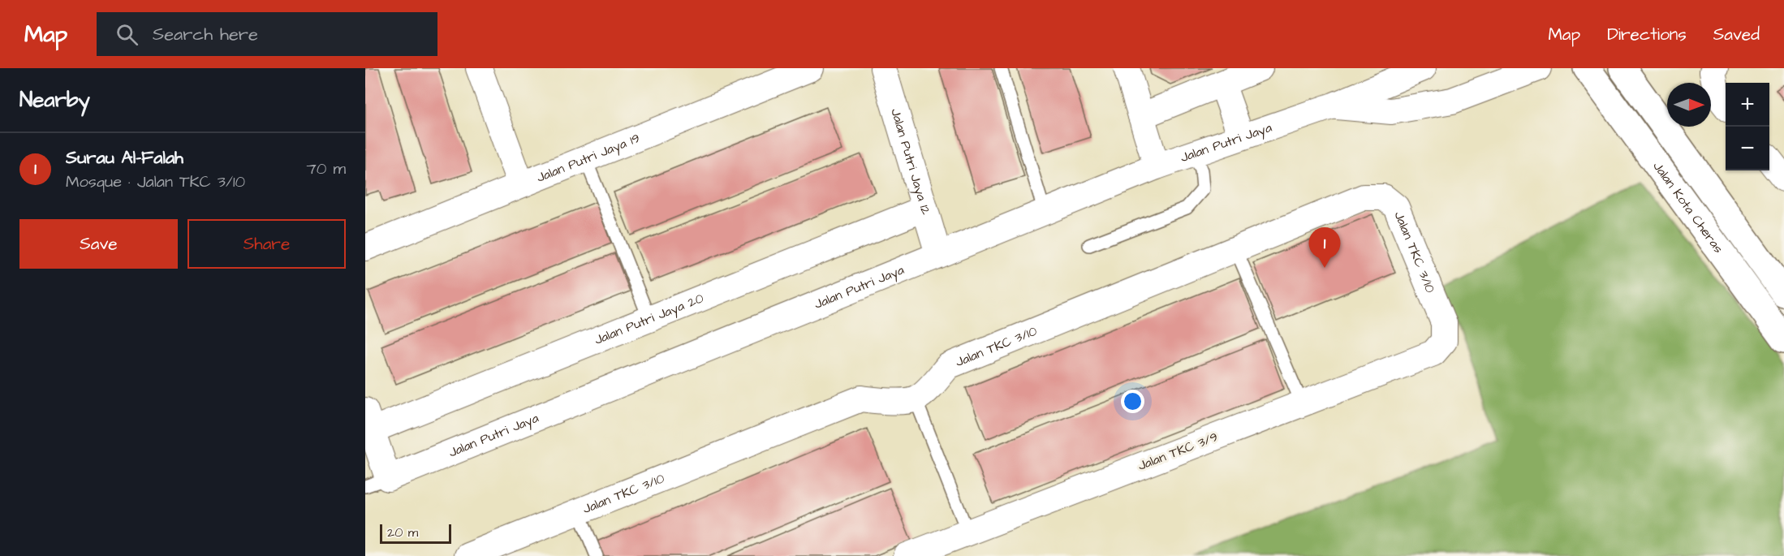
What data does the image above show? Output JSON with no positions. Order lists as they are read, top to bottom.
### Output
{
  "streets": {
    "street": [
      "Jalan Putri Jaya",
      "Jalan Putri Jaya 19",
      "Jalan Putri Jaya 12",
      "Jalan Kota Cheras",
      "Jalan TKC 3/10",
      "Jalan Putri Jaya 20",
      "Jalan TKC 3/9"
    ]
  },
  "crossings": [
    ["Jalan Putri Jaya", "Jalan Putri Jaya 12"],
    ["Jalan Putri Jaya 12", "Jalan Putri Jaya 20"],
    ["Jalan TKC 3/10", "Jalan TKC 3/9"]
  ],
  "scale_bar": "20 m",
  "north": "right",
  "page": {
    "header": "Map",
    "search": "Search here",
    "nav": ["Map", "Directions", "Saved"],
    "heading": "Nearby",
    "map_buttons": ["+", "−"],
    "list": [
      {
        "mark": "1",
        "name": "Surau Al-Falah",
        "note": "Mosque · Jalan TKC 3/10",
        "value": "70 m"
      }
    ],
    "buttons": ["Save", "Share"],
    "pins": "1",
    "scale": "20 m"
  }
}
